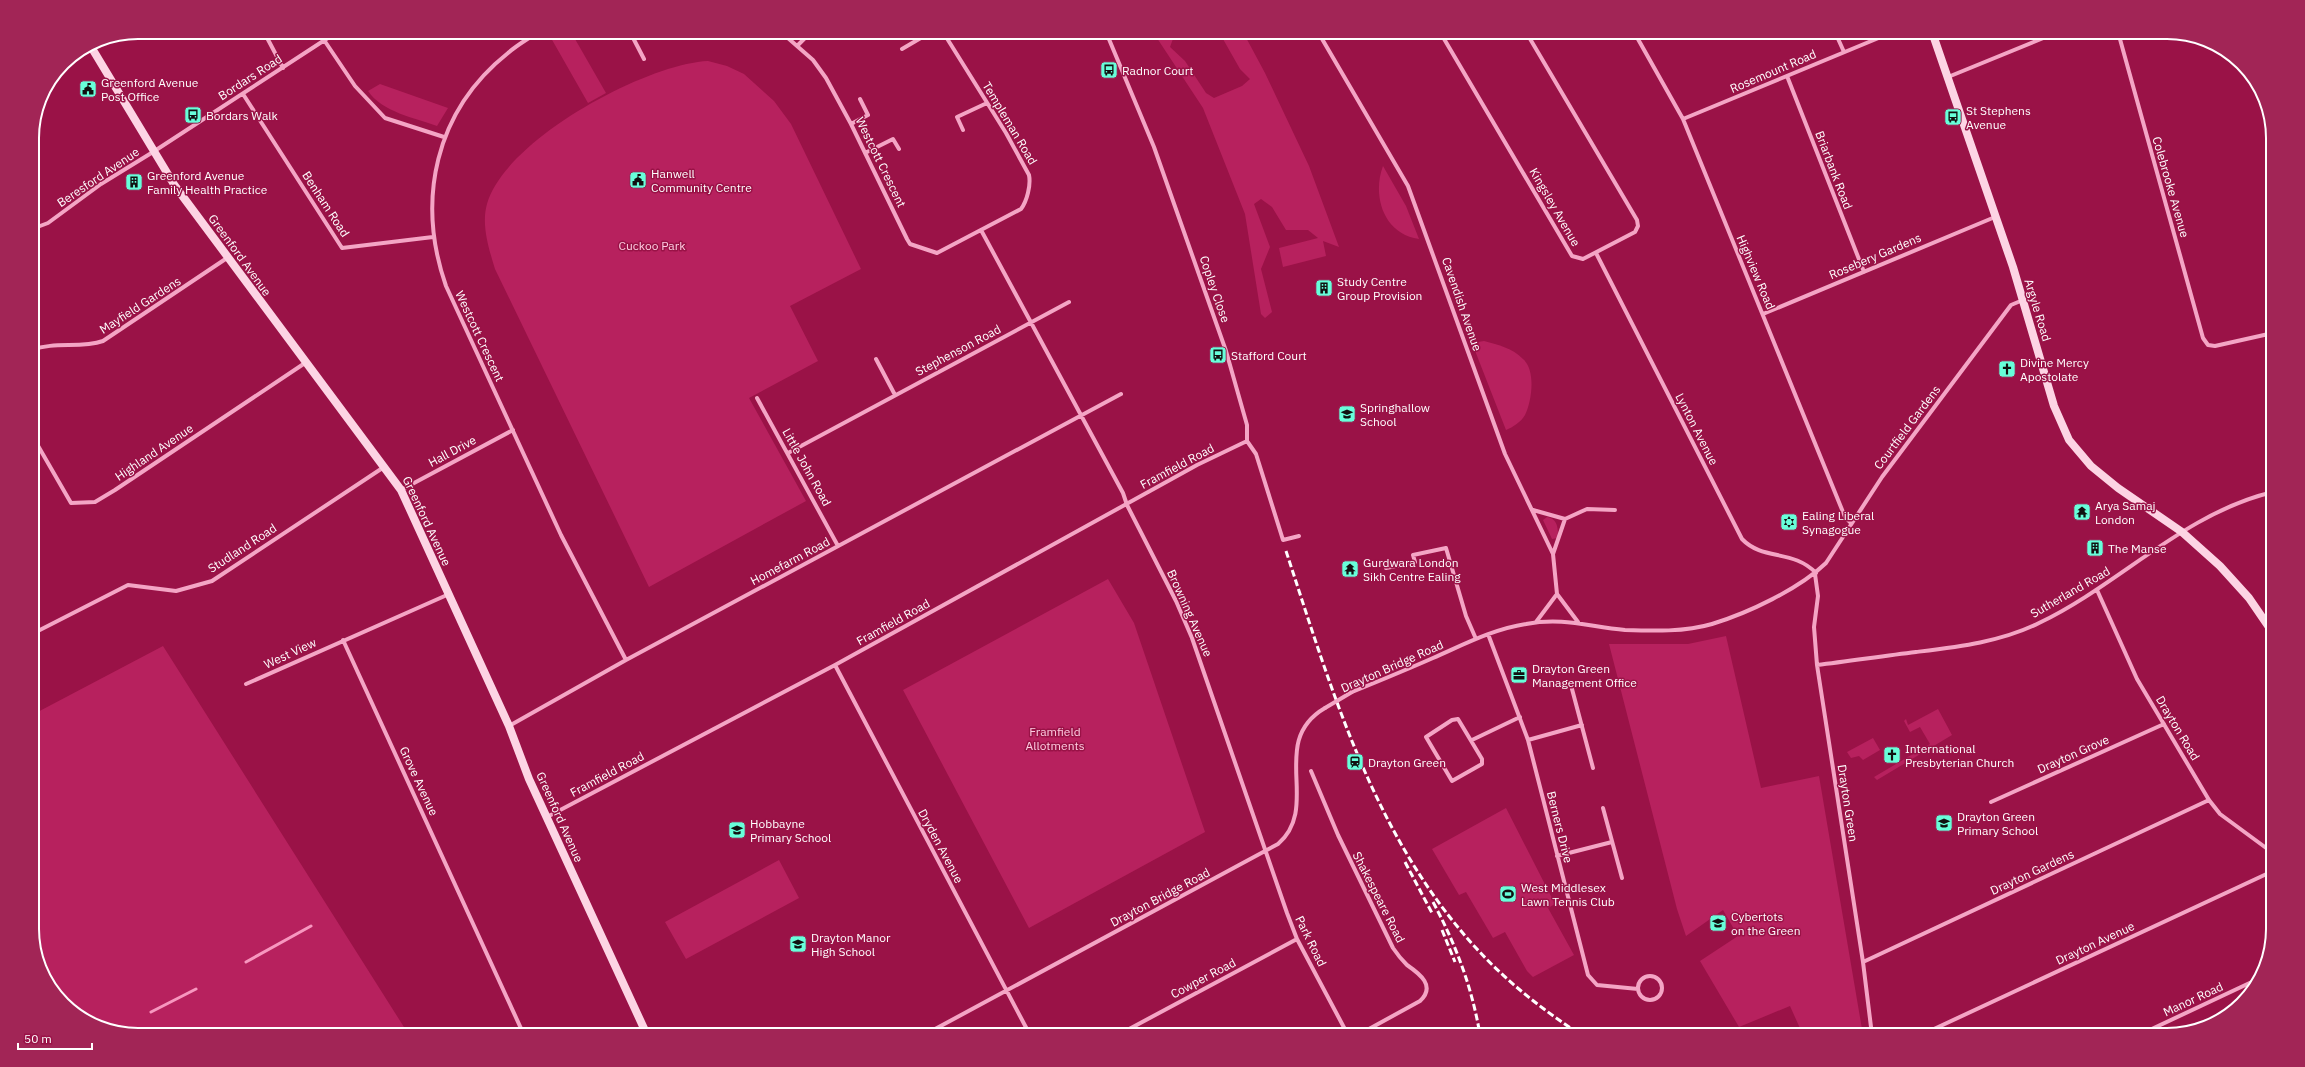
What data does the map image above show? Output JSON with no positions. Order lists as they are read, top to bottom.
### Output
{
  "streets": {
    "street": [
      "Rosemount Road",
      "Bordars Road",
      "Templeman Road",
      "Westcott Crescent",
      "Briarbank Road",
      "Beresford Avenue",
      "Colebrooke Avenue",
      "Benham Road",
      "Kingsley Avenue",
      "Greenford Avenue",
      "Rosebery Gardens",
      "Highview Road",
      "Copley Close",
      "Cavendish Avenue",
      "Mayfield Gardens",
      "Argyle Road",
      "Stephenson Road",
      "Courtfield Gardens",
      "Lynton Avenue",
      "Hall Drive",
      "Highland Avenue",
      "Framfield Road",
      "Little John Road",
      "Studland Road",
      "Homefarm Road",
      "Sutherland Road",
      "Browning Avenue",
      "West View",
      "Drayton Bridge Road",
      "Drayton Road",
      "Drayton Grove",
      "Grove Avenue",
      "Drayton Green",
      "Berners Drive",
      "Dryden Avenue",
      "Drayton Gardens",
      "Shakespeare Road",
      "Park Road",
      "Drayton Avenue",
      "Cowper Road",
      "Manor Road"
    ]
  },
  "crossings": [
    ["Rosemount Road", "Briarbank Road"],
    ["Rosemount Road", "Highview Road"],
    ["Bordars Road", "Beresford Avenue"],
    ["Bordars Road", "Benham Road"],
    ["Bordars Road", "Greenford Avenue"],
    ["Templeman Road", "Westcott Crescent"],
    ["Templeman Road", "Browning Avenue"],
    ["Westcott Crescent", "Benham Road"],
    ["Westcott Crescent", "Hall Drive"],
    ["Westcott Crescent", "Homefarm Road"],
    ["Westcott Crescent", "Browning Avenue"],
    ["Briarbank Road", "Rosebery Gardens"],
    ["Beresford Avenue", "Greenford Avenue"],
    ["Kingsley Avenue", "Lynton Avenue"],
    ["Greenford Avenue", "Mayfield Gardens"],
    ["Greenford Avenue", "Hall Drive"],
    ["Greenford Avenue", "Highland Avenue"],
    ["Greenford Avenue", "Framfield Road"],
    ["Greenford Avenue", "Studland Road"],
    ["Greenford Avenue", "Homefarm Road"],
    ["Rosebery Gardens", "Highview Road"],
    ["Rosebery Gardens", "Argyle Road"],
    ["Highview Road", "Courtfield Gardens"],
    ["Copley Close", "Framfield Road"],
    ["Argyle Road", "Courtfield Gardens"],
    ["Argyle Road", "Sutherland Road"],
    ["Stephenson Road", "Little John Road"],
    ["Stephenson Road", "Browning Avenue"],
    ["Courtfield Gardens", "Lynton Avenue"],
    ["Courtfield Gardens", "Drayton Bridge Road"],
    ["Courtfield Gardens", "Drayton Green"],
    ["Lynton Avenue", "Drayton Bridge Road"],
    ["Lynton Avenue", "Drayton Green"],
    ["Framfield Road", "Browning Avenue"],
    ["Framfield Road", "Dryden Avenue"],
    ["Little John Road", "Homefarm Road"],
    ["Homefarm Road", "Browning Avenue"],
    ["Sutherland Road", "Drayton Road"],
    ["Sutherland Road", "Drayton Green"],
    ["Browning Avenue", "Drayton Bridge Road"],
    ["Browning Avenue", "Park Road"],
    ["West View", "Grove Avenue"],
    ["Drayton Bridge Road", "Drayton Green"],
    ["Drayton Bridge Road", "Berners Drive"],
    ["Drayton Bridge Road", "Dryden Avenue"],
    ["Drayton Bridge Road", "Park Road"],
    ["Drayton Road", "Drayton Grove"],
    ["Drayton Road", "Drayton Gardens"],
    ["Drayton Green", "Drayton Gardens"],
    ["Park Road", "Cowper Road"]
  ],
  "parks": ["Cuckoo Park", "Framfield Allotments"],
  "places": {
    "bus stop": [
      "Radnor Court",
      "Bordars Walk",
      "St Stephens Avenue",
      "Stafford Court"
    ],
    "public building": ["Greenford Avenue Post Office", "Hanwell Community Centre"],
    "building": ["Greenford Avenue Family Health Practice", "Study Centre Group Provision", "The Manse"],
    "church": ["Divine Mercy Apostolate", "International Presbyterian Church"],
    "school or university": [
      "Springhallow School",
      "Drayton Green Primary School",
      "Hobbayne Primary School",
      "Cybertots on the Green",
      "Drayton Manor High School"
    ],
    "temple": ["Arya Samaj London", "Gurdwara London Sikh Centre Ealing"],
    "synagogue": ["Ealing Liberal Synagogue"],
    "office": ["Drayton Green Management Office"],
    "station": ["Drayton Green"],
    "sports": ["West Middlesex Lawn Tennis Club"]
  },
  "scale_bar": "50 m"
}
